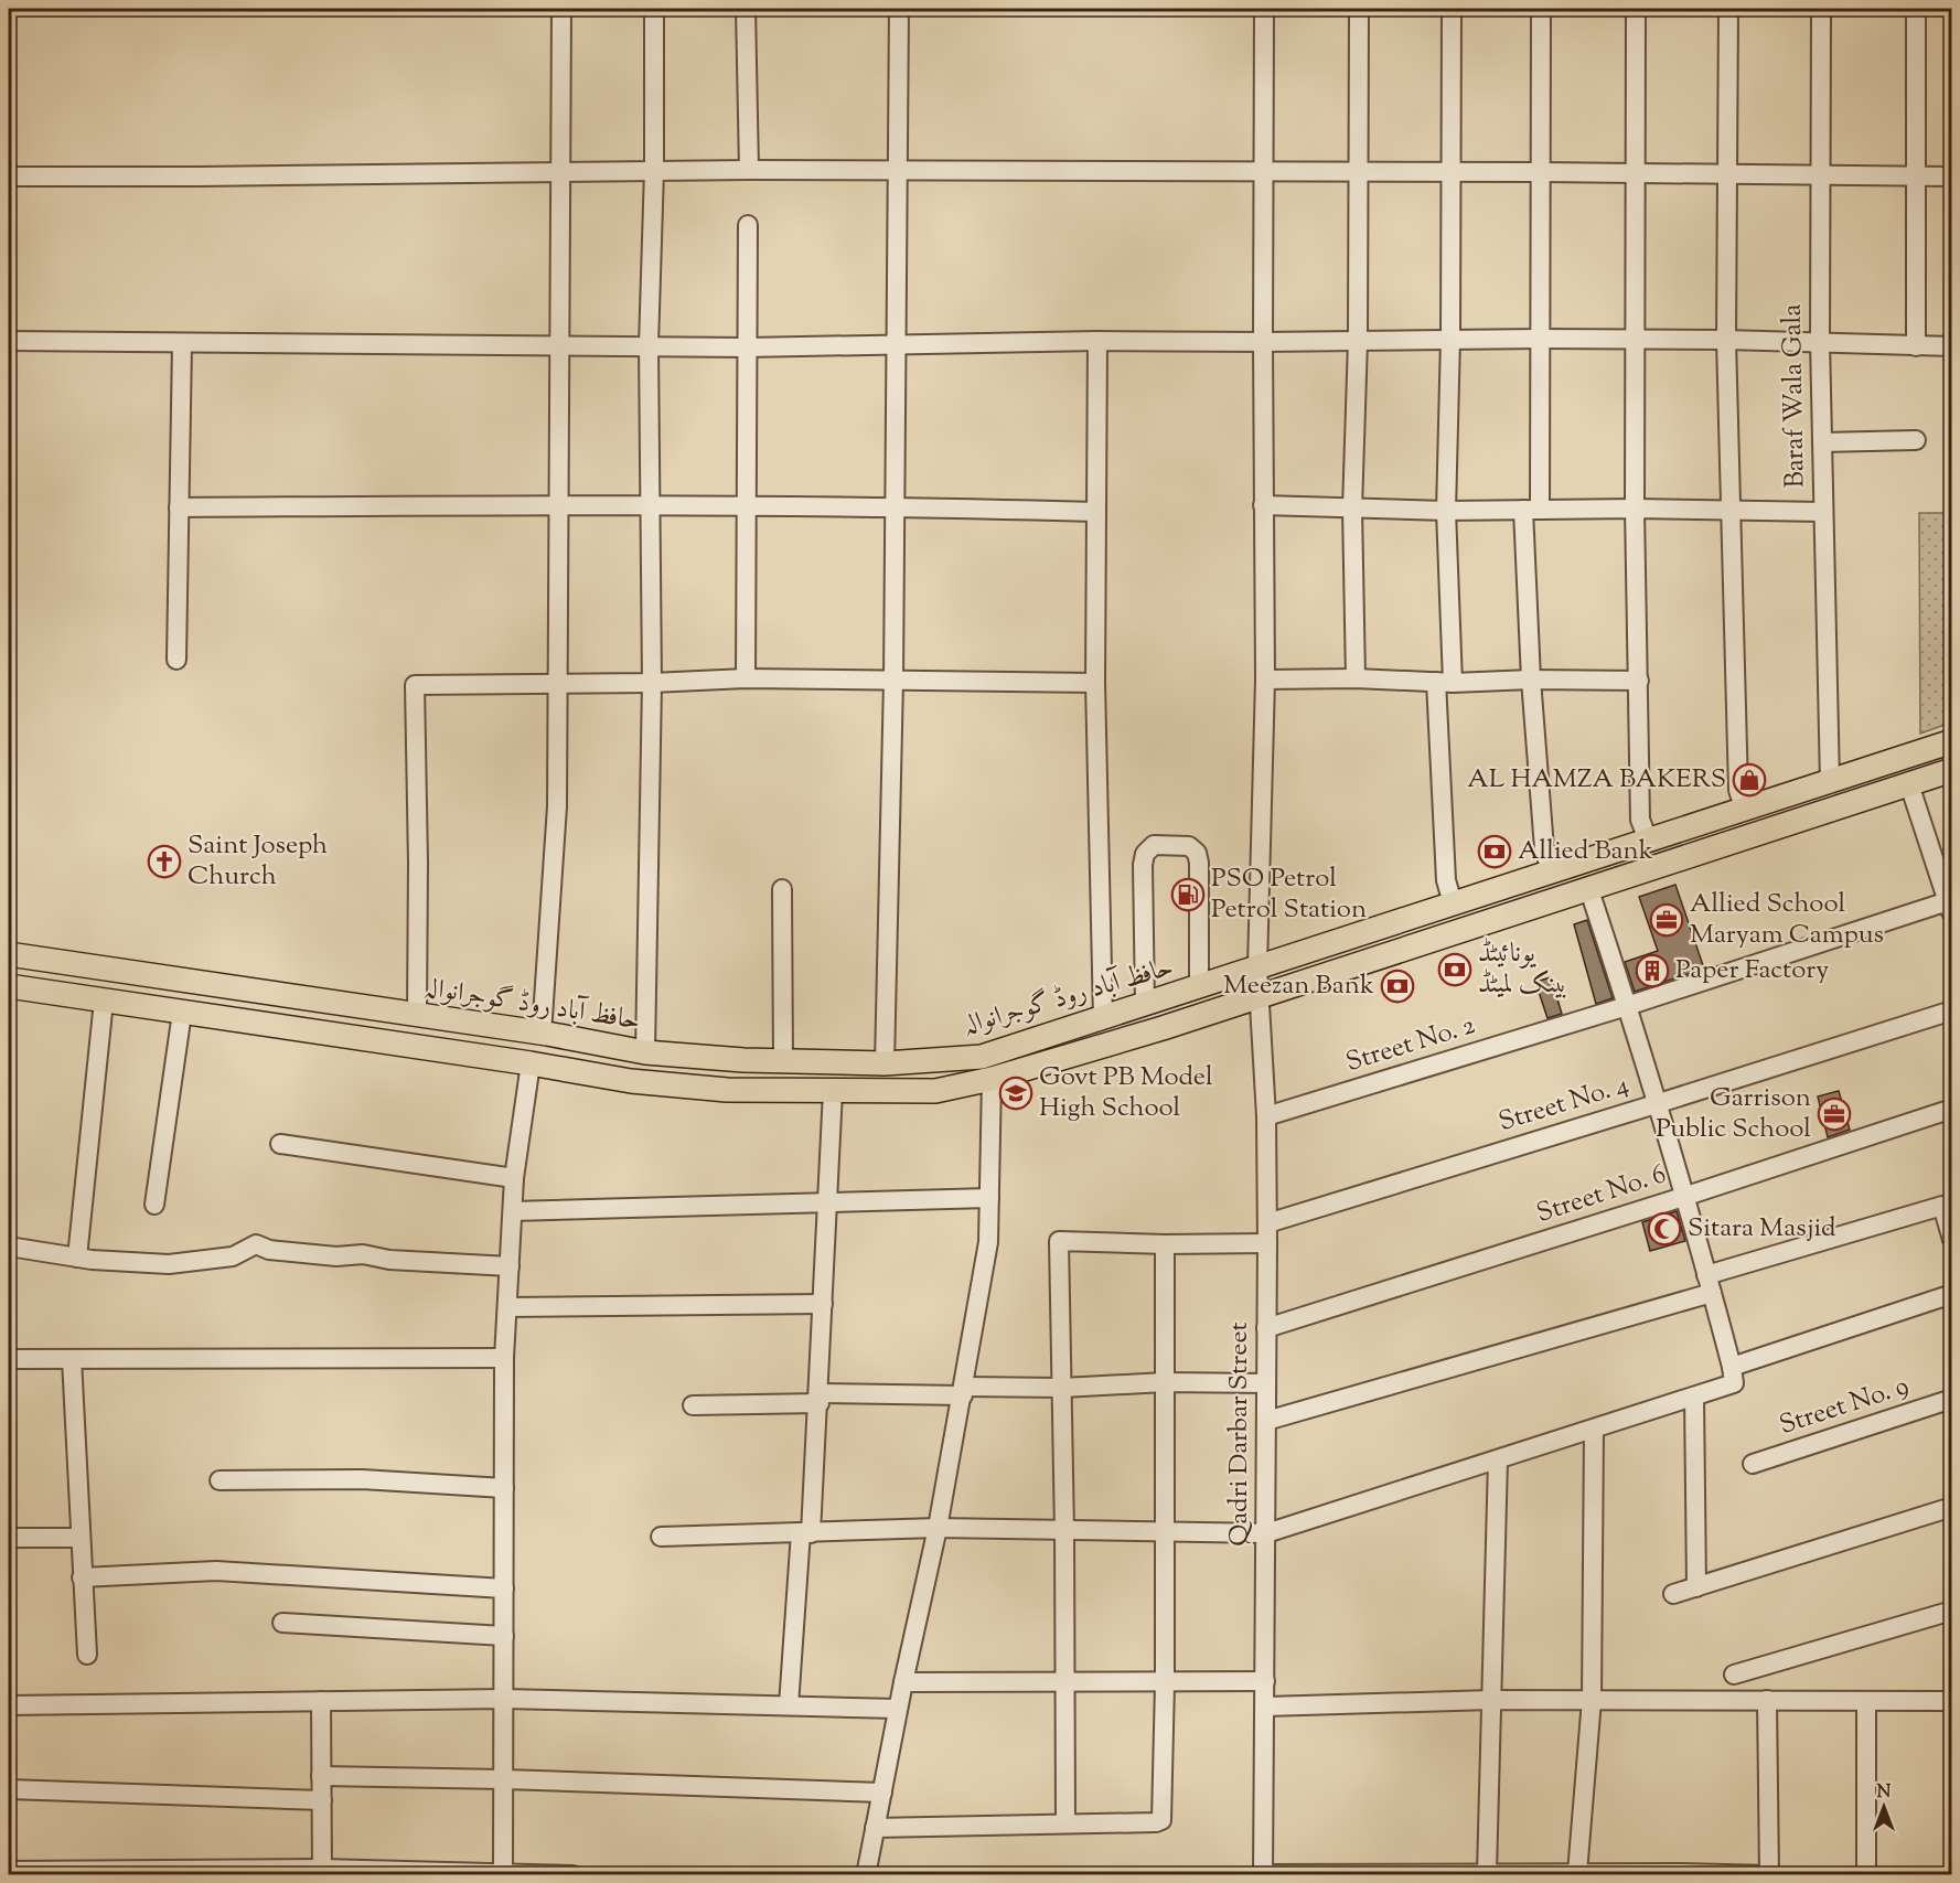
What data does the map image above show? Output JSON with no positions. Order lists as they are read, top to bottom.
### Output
{
  "streets": {
    "main road": ["حافظ آباد روڈ گوجرانوالہ"],
    "street": [
      "Baraf Wala Gala",
      "Street No. 2",
      "Street No. 4",
      "Street No. 6",
      "Street No. 9",
      "Qadri Darbar Street"
    ]
  },
  "crossings": [
    ["Baraf Wala Gala", "حافظ آباد روڈ گوجرانوالہ"],
    ["حافظ آباد روڈ گوجرانوالہ", "Qadri Darbar Street"],
    ["Street No. 2", "Qadri Darbar Street"],
    ["Street No. 4", "Qadri Darbar Street"],
    ["Street No. 6", "Qadri Darbar Street"]
  ],
  "places": {
    "shop": ["AL HAMZA BAKERS"],
    "bank": ["Allied Bank", "یونائیٹڈ بینک لمیٹڈ", "Meezan Bank"],
    "church": ["Saint Joseph Church"],
    "fuel station": ["PSO Petrol Petrol Station"],
    "office": ["Allied School Maryam Campus", "Garrison Public School"],
    "building": ["Paper Factory"],
    "school or university": ["Govt PB Model High School"],
    "mosque": ["Sitara Masjid"]
  },
  "north": "top"
}
